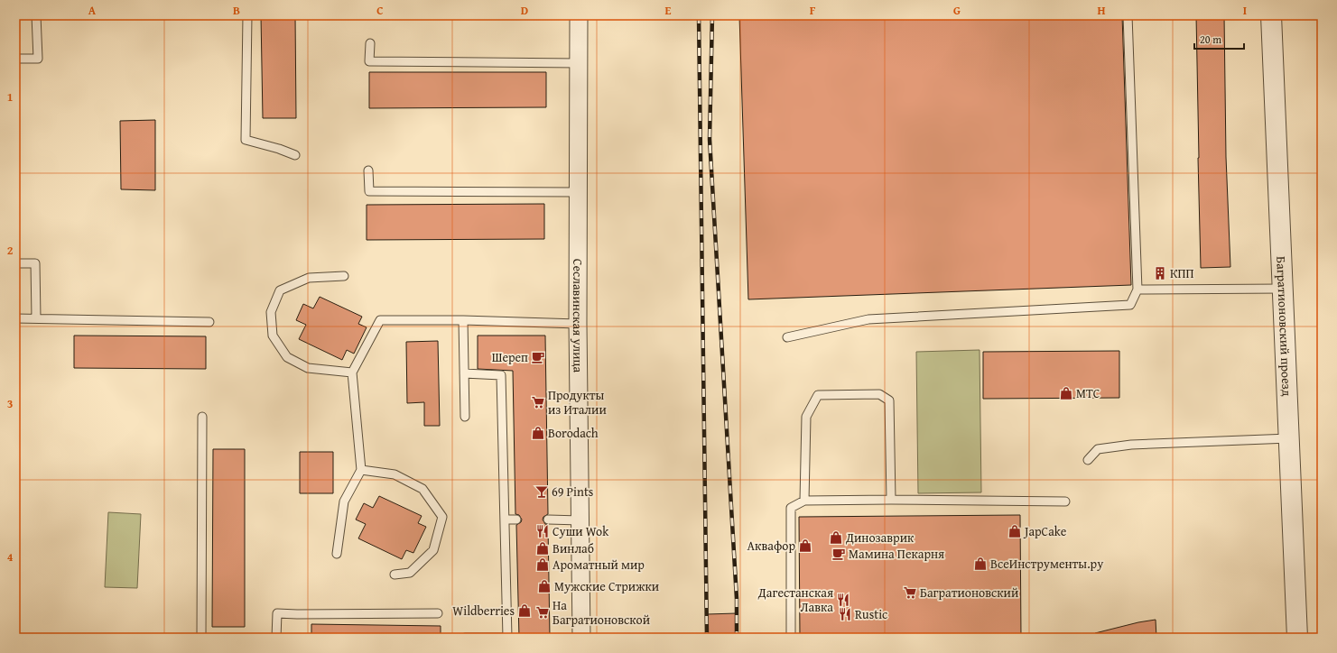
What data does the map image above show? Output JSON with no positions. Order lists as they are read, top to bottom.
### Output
{
  "streets": {
    "street": ["Сеславинская улица", "Багратионовский проезд"]
  },
  "places": {
    "building": ["КПП"],
    "cafe": ["Шереп", "Мамина Пекарня"],
    "shop": [
      "МТС",
      "Borodach",
      "JapCake",
      "Динозаврик",
      "Аквафор",
      "Винлаб",
      "ВсеИнструменты.ру",
      "Ароматный мир",
      "Мужские Стрижки",
      "Wildberries"
    ],
    "supermarket": ["Продукты из Италии", "Багратионовский", "На Багратионовской"],
    "bar": ["69 Pints"],
    "restaurant": ["Суши Wok", "Дагестанская Лавка", "Rustic"]
  },
  "scale_bar": "20 m",
  "grid": {
    "columns": [
      "A",
      "B",
      "C",
      "D",
      "E",
      "F",
      "G",
      "H",
      "I"
    ],
    "rows": [
      "1",
      "2",
      "3",
      "4"
    ]
  }
}
